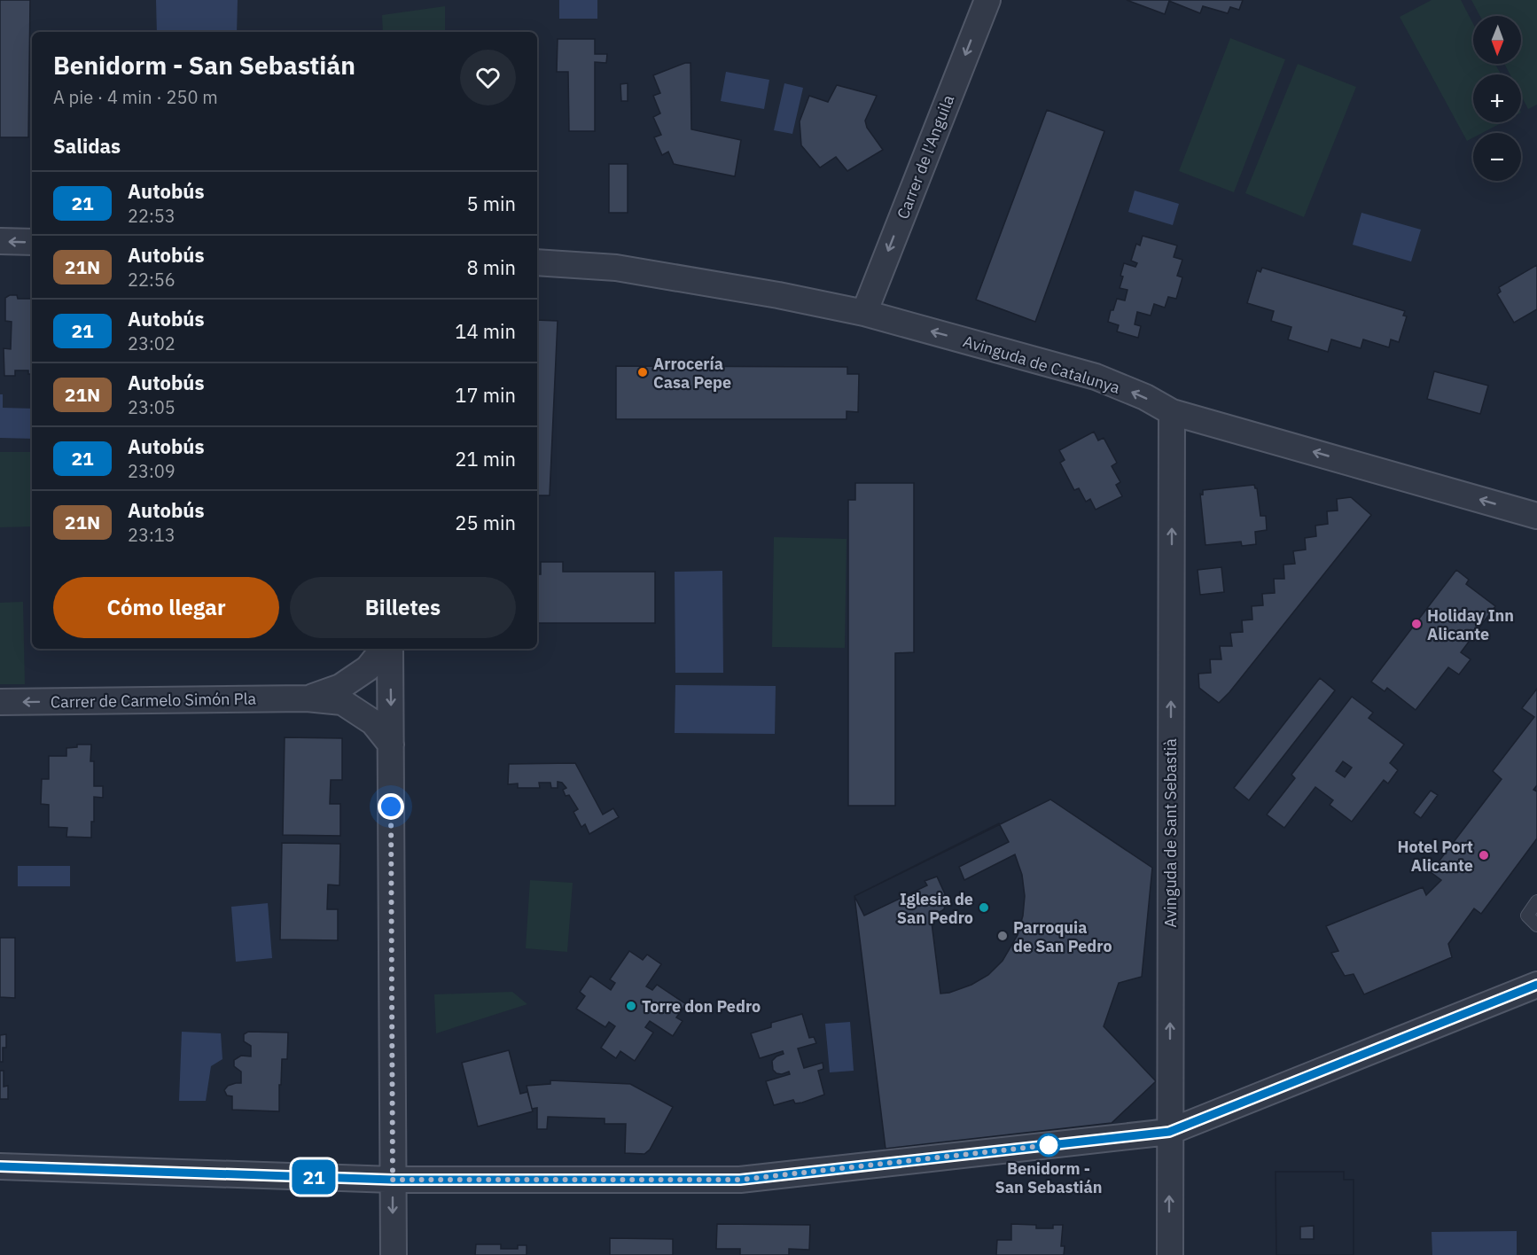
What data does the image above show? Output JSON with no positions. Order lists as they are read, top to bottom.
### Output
{
  "streets": {
    "street": [
      "Carrer de l'Anguila",
      "Avinguda de Catalunya",
      "Carrer de Carmelo Simón Pla",
      "Avinguda de Sant Sebastià"
    ]
  },
  "crossings": [
    ["Carrer de l'Anguila", "Avinguda de Catalunya"],
    ["Avinguda de Catalunya", "Avinguda de Sant Sebastià"]
  ],
  "one_way": [
    "Carrer de l'Anguila",
    "Avinguda de Catalunya",
    "Carrer de Carmelo Simón Pla",
    "Avinguda de Sant Sebastià"
  ],
  "places": [
    "Arrocería Casa Pepe",
    "Holiday Inn Alicante",
    "Hotel Port Alicante",
    "Iglesia de San Pedro",
    "Parroquia de San Pedro",
    "Torre don Pedro",
    "Benidorm - San Sebastián"
  ],
  "lines": ["bus line 21"],
  "north": "bottom",
  "page": {
    "on_map": "21",
    "map_buttons": ["+", "−"],
    "heading": [
      ["Benidorm - San Sebastián", "A pie · 4 min · 250 m"],
      "Salidas"
    ],
    "list": [
      {
        "mark": "21",
        "name": "Autobús",
        "note": "22:53",
        "value": "5 min"
      },
      {
        "mark": "21N",
        "name": "Autobús",
        "note": "22:56",
        "value": "8 min"
      },
      {
        "mark": "21",
        "name": "Autobús",
        "note": "23:02",
        "value": "14 min"
      },
      {
        "mark": "21N",
        "name": "Autobús",
        "note": "23:05",
        "value": "17 min"
      },
      {
        "mark": "21",
        "name": "Autobús",
        "note": "23:09",
        "value": "21 min"
      },
      {
        "mark": "21N",
        "name": "Autobús",
        "note": "23:13",
        "value": "25 min"
      }
    ],
    "buttons": ["Cómo llegar", "Billetes"]
  }
}
